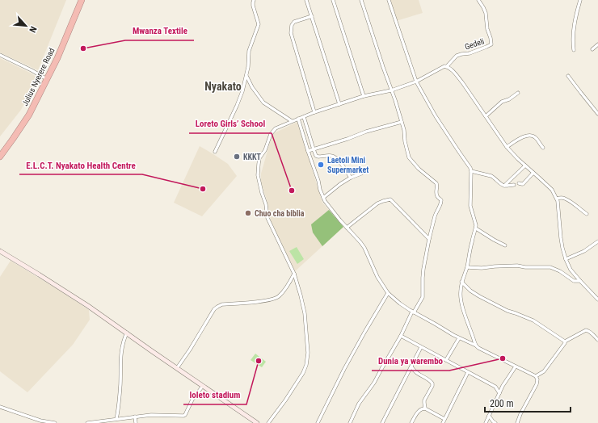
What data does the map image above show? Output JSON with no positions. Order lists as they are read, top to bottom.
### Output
{
  "streets": {
    "highway": ["Julius Nyerere Road"],
    "street": ["Gedeli"]
  },
  "districts": ["Nyakato"],
  "places": [
    "Mwanza Textile",
    "KKKT",
    "Laetoli Mini Supermarket",
    "E.L.C.T. Nyakato Health Centre",
    "Loreto Girls’ School",
    "Chuo cha biblia",
    "Dunia ya warembo",
    "loleto stadium"
  ],
  "scale_bar": "200 m",
  "north": "bottom right"
}
